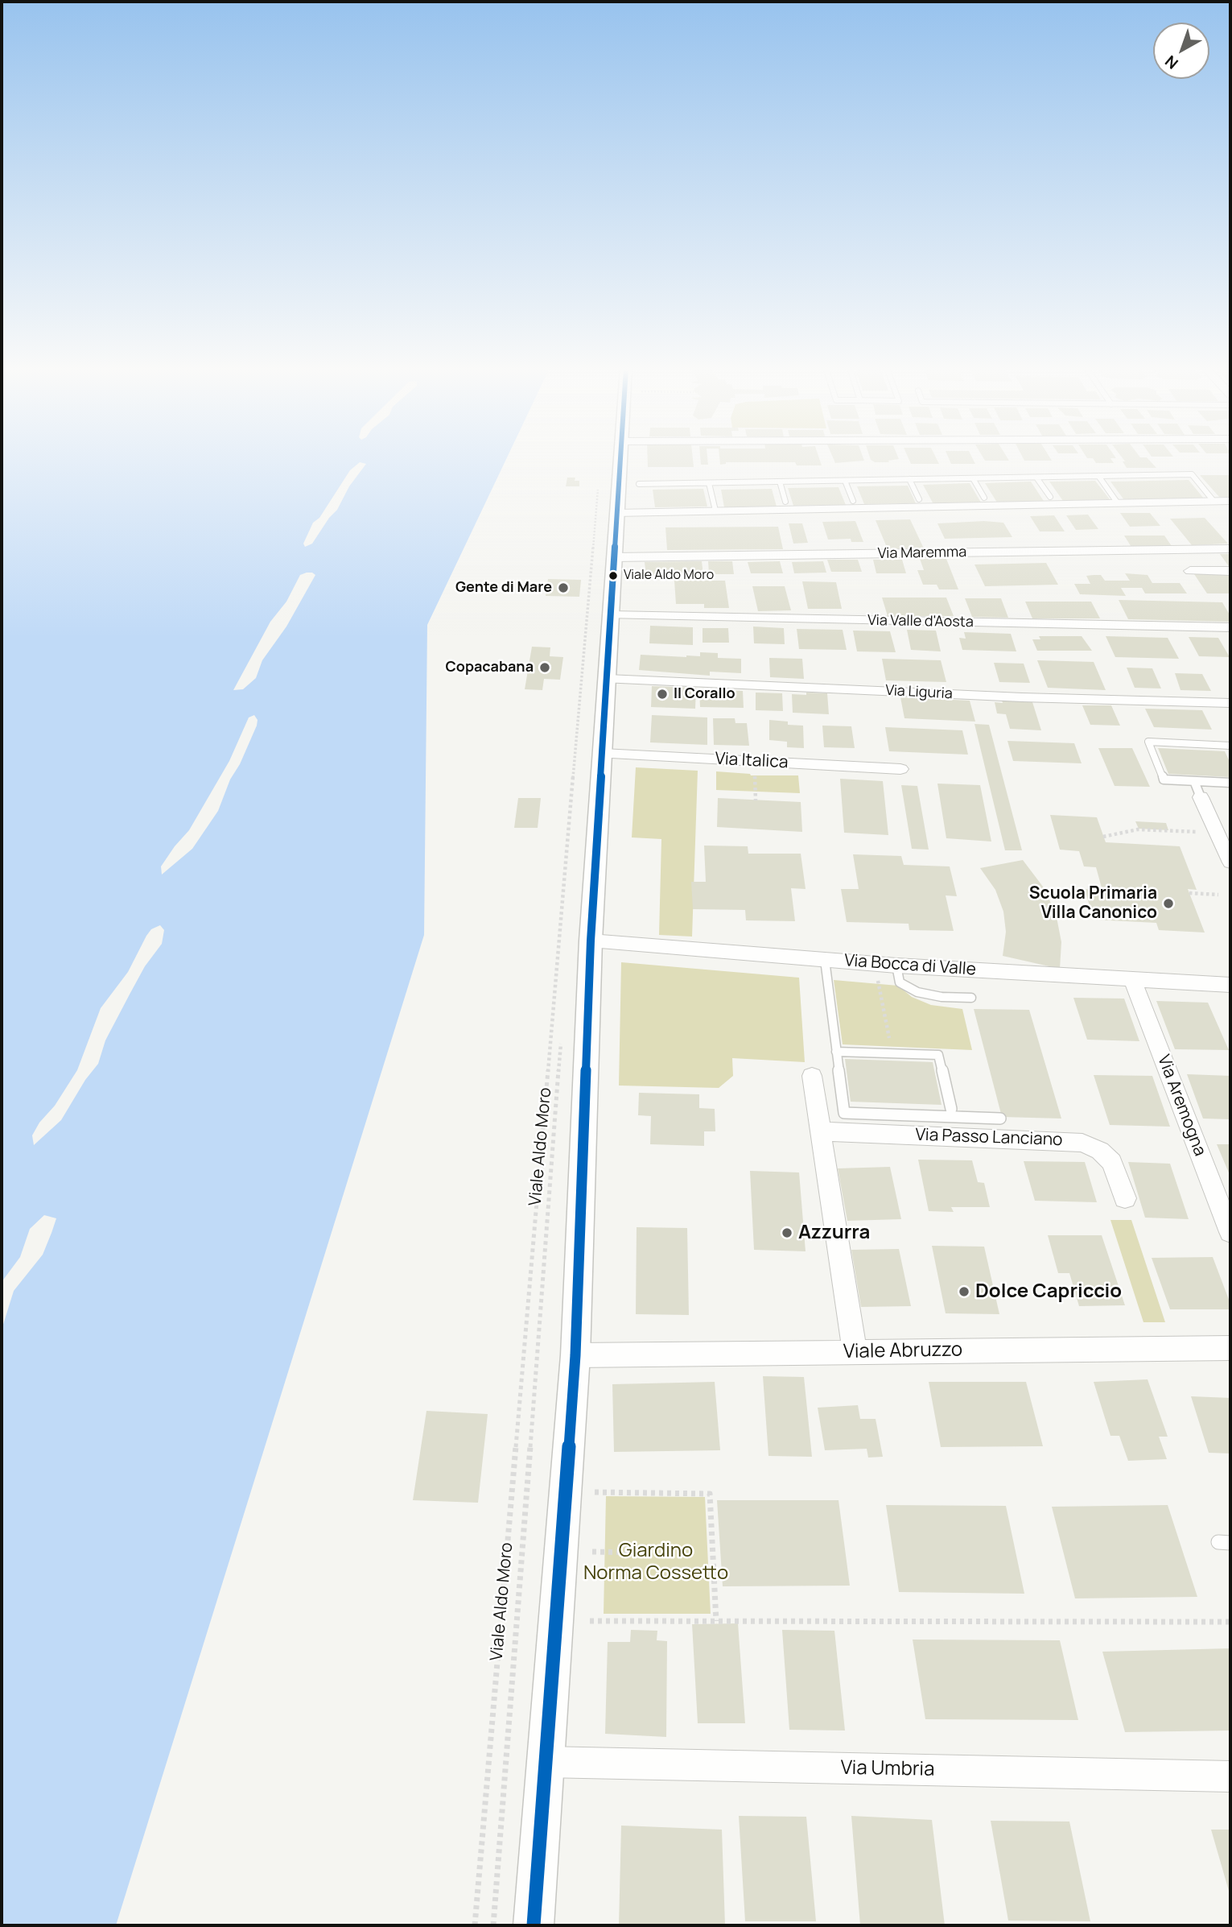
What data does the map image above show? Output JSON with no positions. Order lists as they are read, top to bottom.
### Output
{
  "streets": {
    "street": [
      "Via Maremma",
      "Via Valle d'Aosta",
      "Via Liguria",
      "Via Italica",
      "Via Bocca di Valle",
      "Via Aremogna",
      "Via Passo Lanciano",
      "Viale Abruzzo",
      "Via Umbria"
    ],
    "path": ["Viale Aldo Moro"]
  },
  "crossings": [
    ["Via Bocca di Valle", "Via Aremogna"]
  ],
  "parks": ["Giardino Norma Cossetto"],
  "places": [
    "Viale Aldo Moro",
    "Gente di Mare",
    "Copacabana",
    "Il Corallo",
    "Scuola Primaria Villa Canonico",
    "Azzurra",
    "Dolce Capriccio"
  ],
  "north": "bottom left"
}
